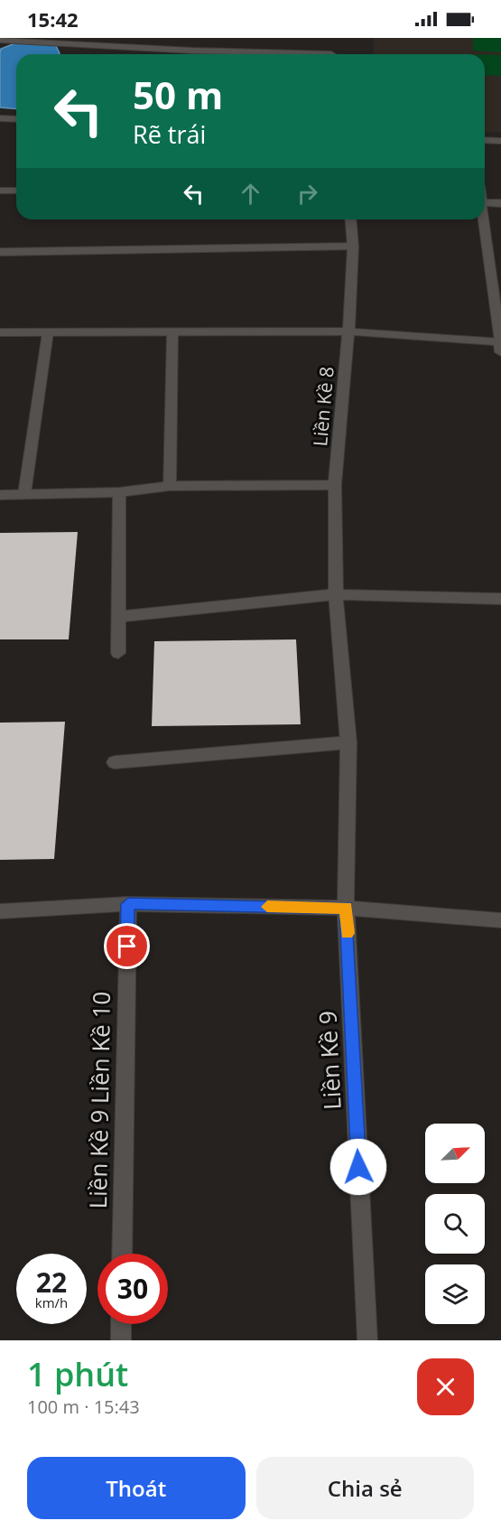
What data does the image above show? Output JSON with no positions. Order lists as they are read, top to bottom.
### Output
{
  "streets": {
    "street": ["Liền Kề 8", "Liền Kề 9", "Liền Kề 9 Liền Kề 10"]
  },
  "crossings": [
    ["Liền Kề 8", "Liền Kề 9"]
  ],
  "north": "top right",
  "page": {
    "status": "15:42",
    "turn": ["50 m", "Rẽ trái"],
    "speed": "22 km/h",
    "limit": "30",
    "heading": ["1 phút", "100 m · 15:43"],
    "buttons": ["Thoát", "Chia sẻ"]
  }
}
